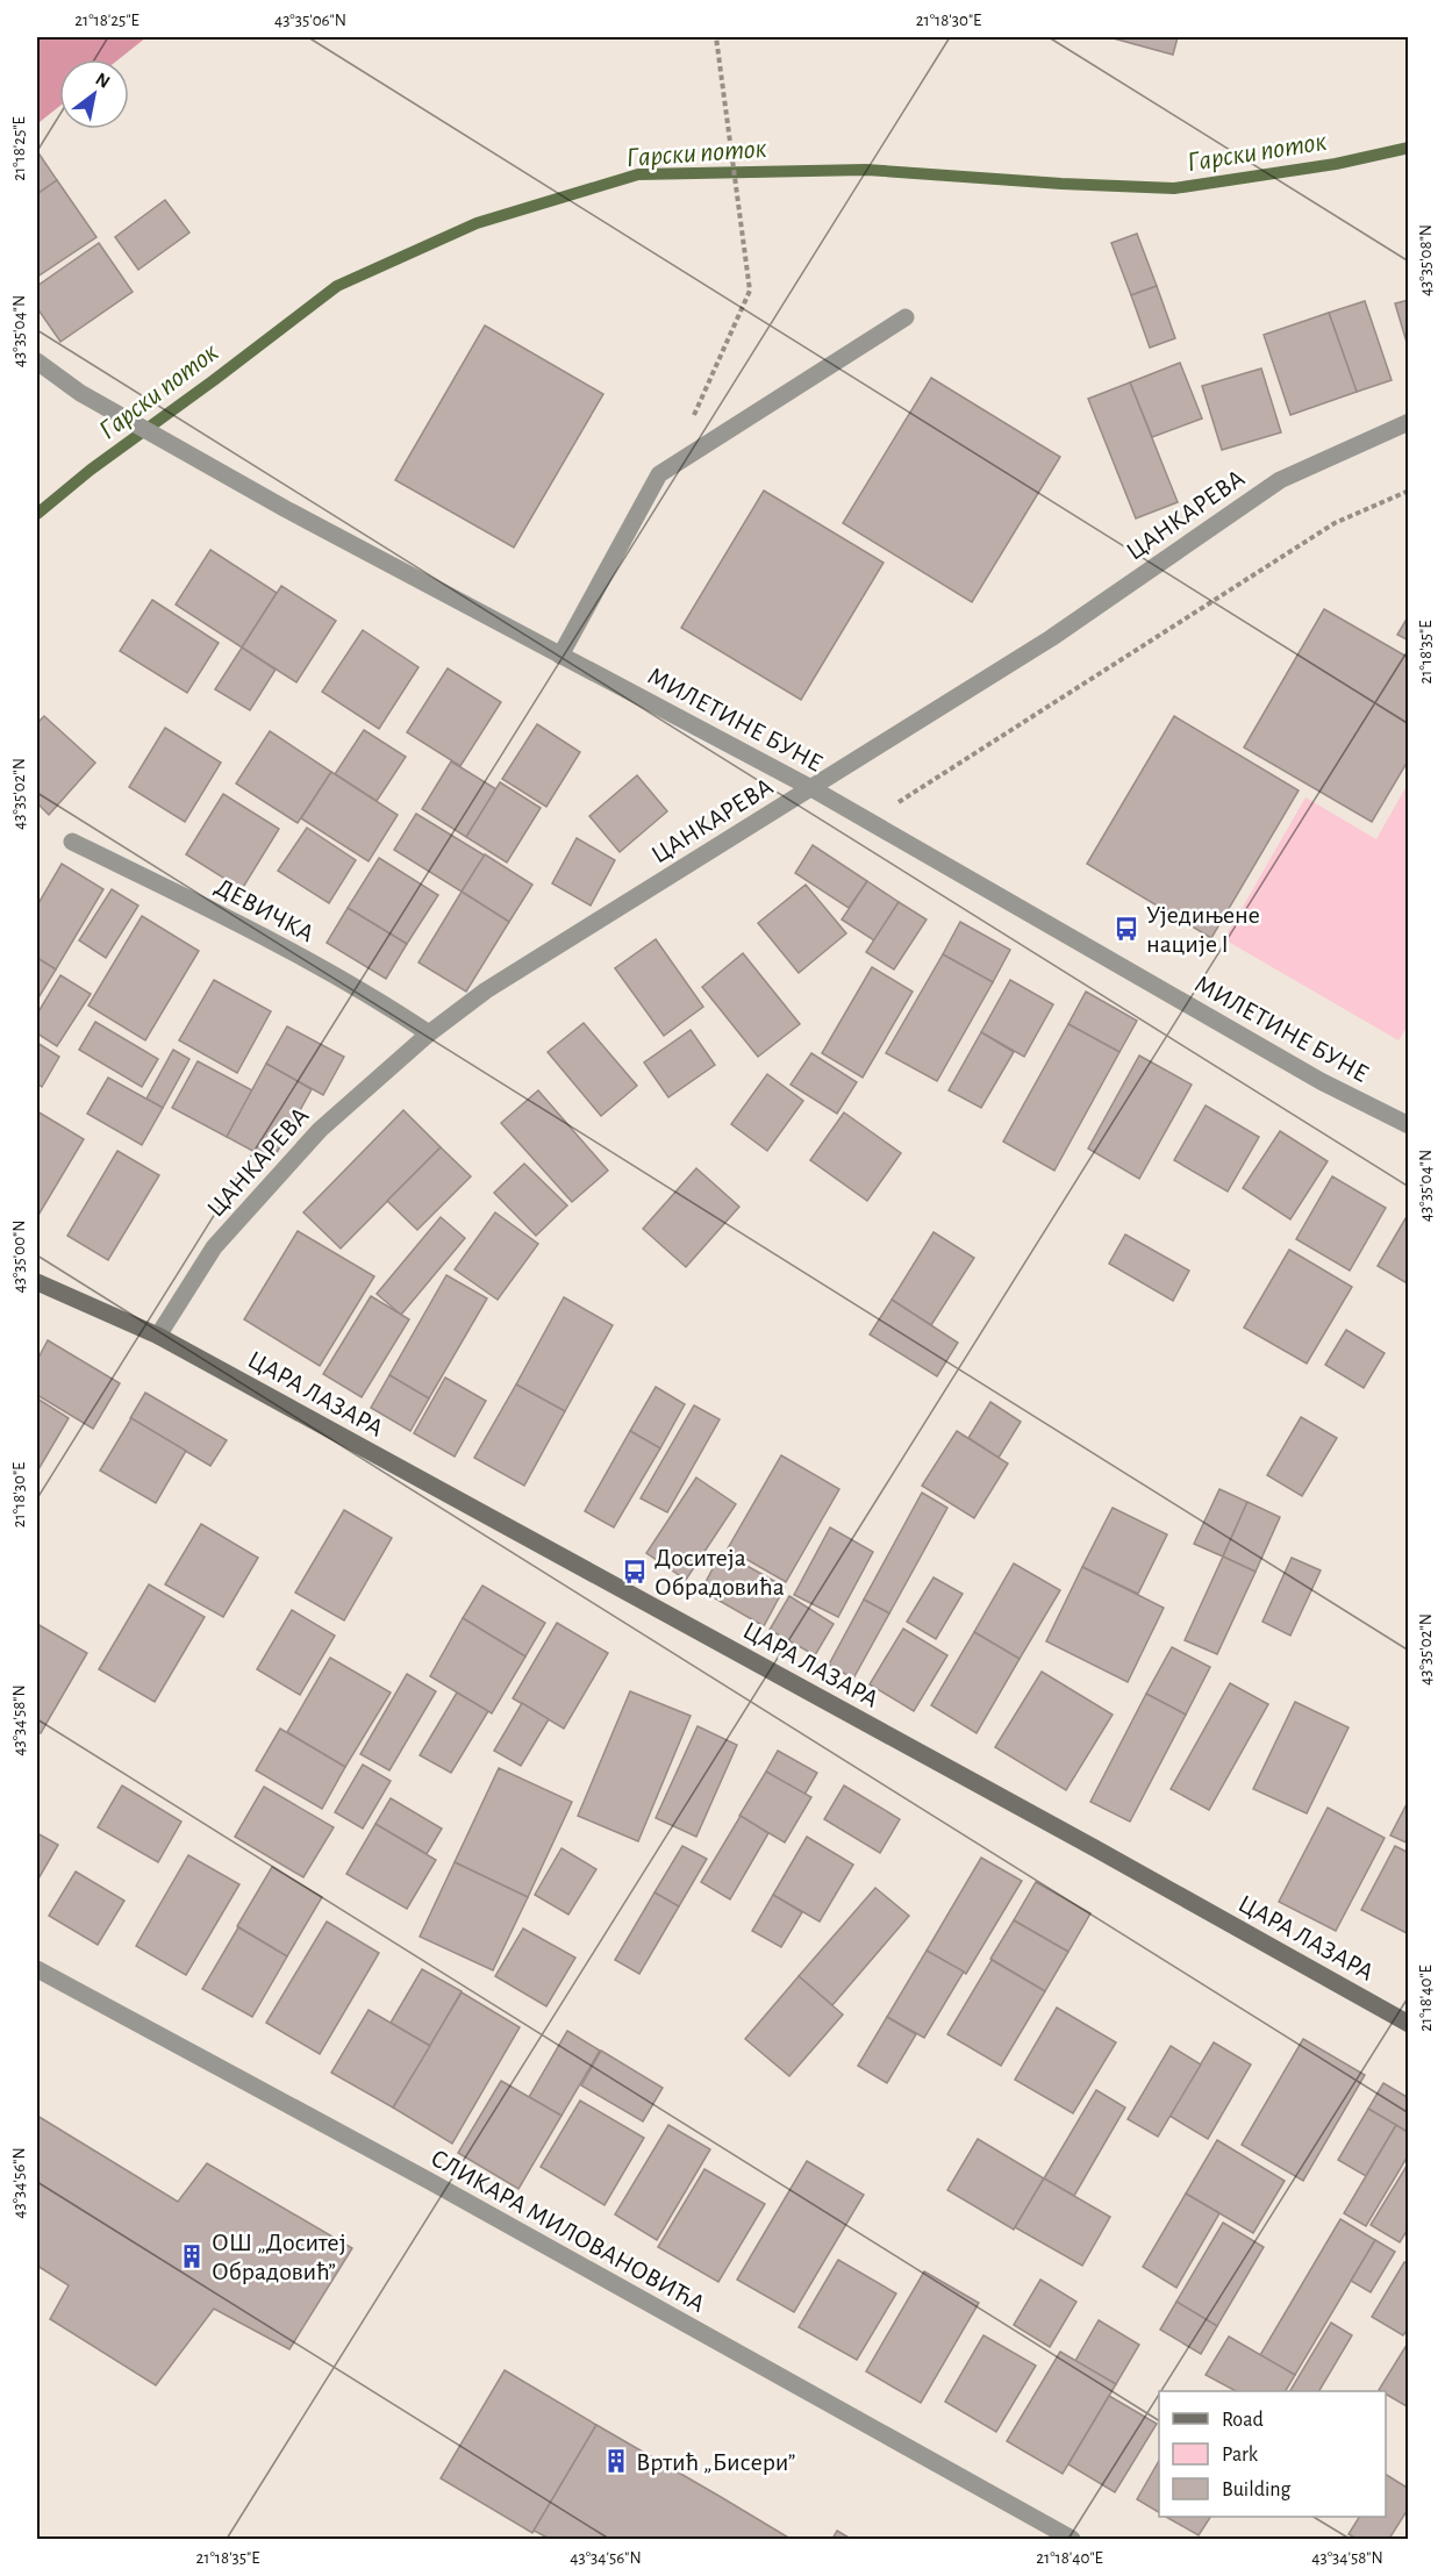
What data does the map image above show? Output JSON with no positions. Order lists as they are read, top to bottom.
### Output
{
  "streets": {
    "main road": ["ЦАРА ЛАЗАРА"],
    "street": [
      "ЦАНКАРЕВА",
      "МИЛЕТИНЕ БУНЕ",
      "ДЕВИЧКА",
      "СЛИКАРА МИЛОВАНОВИЋА"
    ]
  },
  "crossings": [
    ["ЦАНКАРЕВА", "МИЛЕТИНЕ БУНЕ"],
    ["ЦАНКАРЕВА", "ДЕВИЧКА"],
    ["ЦАНКАРЕВА", "ЦАРА ЛАЗАРА"]
  ],
  "water": ["Гарски поток"],
  "places": {
    "bus stop": ["Уједињене нације I", "Доситеја Обрадовића"],
    "building": ["ОШ „Доситеј Обрадовић”", "Вртић „Бисери”"]
  },
  "legend": ["Road", "Park", "Building"],
  "north": "top right",
  "coordinates": [
    "21°18'25\"E",
    "43°35'06\"N",
    "21°18'30\"E",
    "43°35'08\"N",
    "43°35'04\"N",
    "21°18'35\"E",
    "43°35'02\"N",
    "43°35'00\"N",
    "43°34'58\"N",
    "21°18'40\"E",
    "43°34'56\"N"
  ]
}
